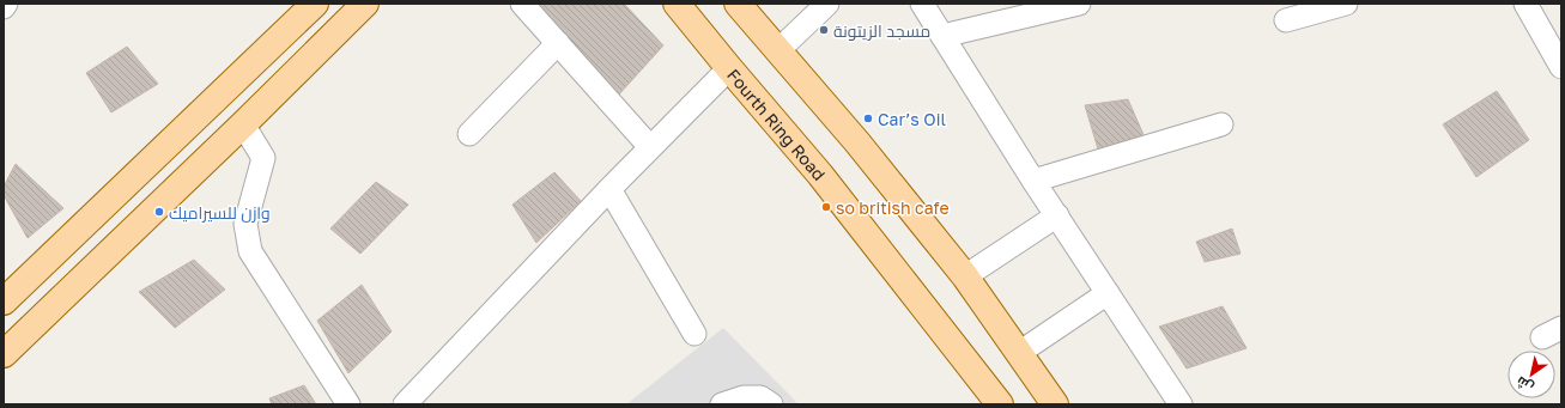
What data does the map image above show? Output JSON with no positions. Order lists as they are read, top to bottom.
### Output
{
  "streets": {
    "main road": ["Fourth Ring Road"]
  },
  "places": [
    "مسجد الزيتونة",
    "Car’s Oil",
    "so british cafe",
    "وازن للسيراميك"
  ],
  "north": "bottom left"
}
